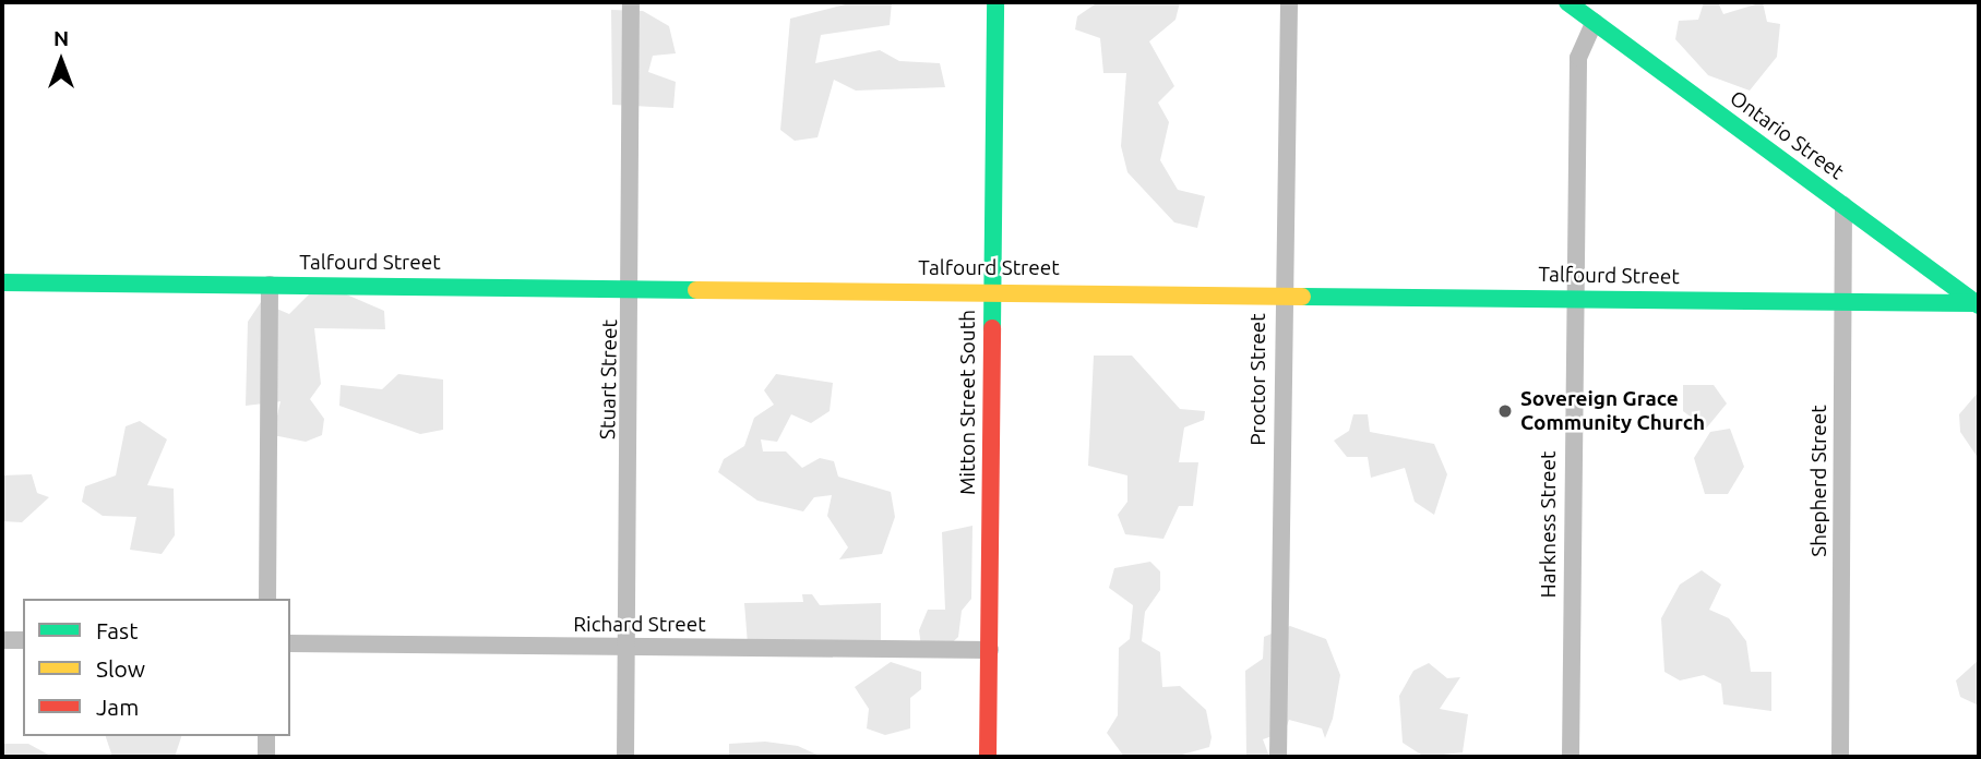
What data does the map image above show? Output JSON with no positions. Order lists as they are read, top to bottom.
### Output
{
  "streets": {
    "street": [
      "Ontario Street",
      "Talfourd Street",
      "Stuart Street",
      "Proctor Street",
      "Mitton Street South",
      "Shepherd Street",
      "Harkness Street",
      "Richard Street"
    ]
  },
  "crossings": [
    ["Ontario Street", "Talfourd Street"],
    ["Ontario Street", "Shepherd Street"],
    ["Ontario Street", "Harkness Street"],
    ["Talfourd Street", "Stuart Street"],
    ["Talfourd Street", "Proctor Street"],
    ["Talfourd Street", "Mitton Street South"],
    ["Talfourd Street", "Shepherd Street"],
    ["Talfourd Street", "Harkness Street"],
    ["Stuart Street", "Richard Street"],
    ["Mitton Street South", "Richard Street"]
  ],
  "places": ["Sovereign Grace Community Church"],
  "legend": ["Fast", "Slow", "Jam"],
  "north": "top"
}
